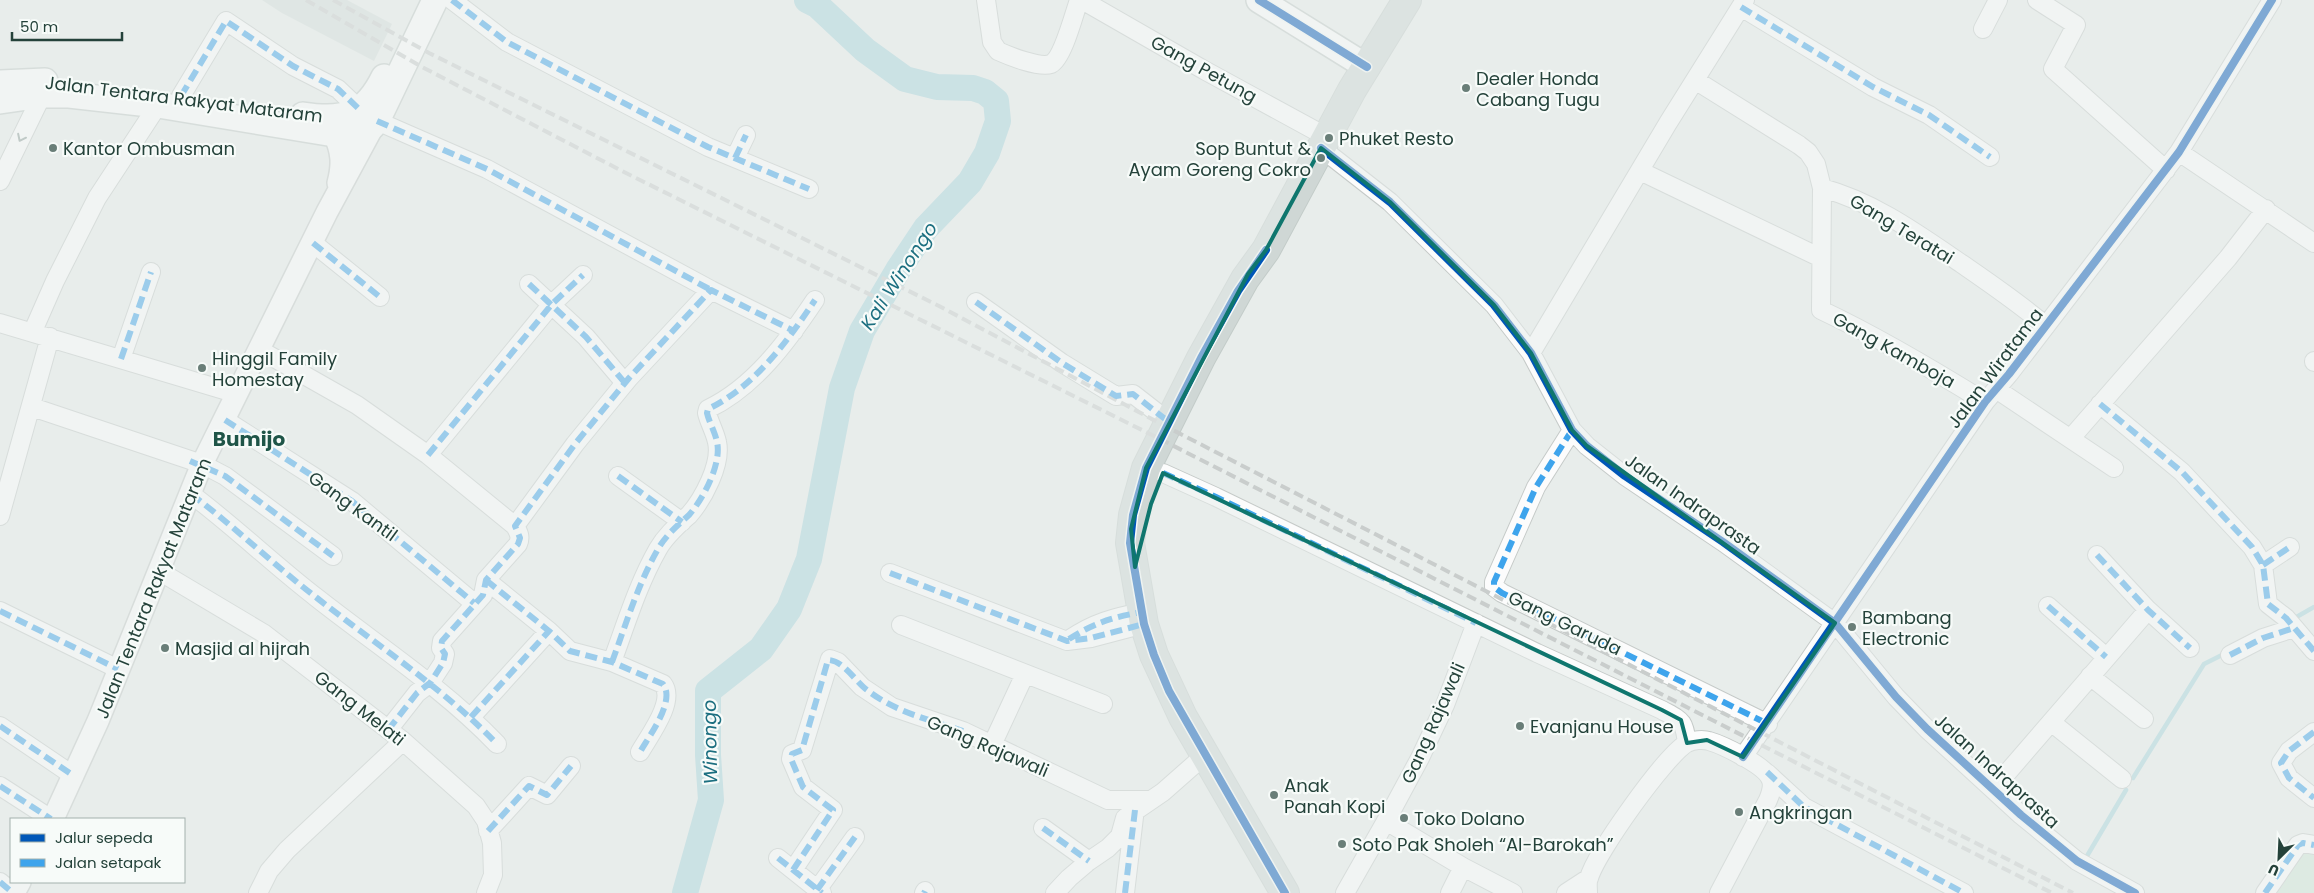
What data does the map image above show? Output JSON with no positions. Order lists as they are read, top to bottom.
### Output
{
  "streets": {
    "main road": ["Jalan Tentara Rakyat Mataram"],
    "street": [
      "Gang Petung",
      "Gang Teratai",
      "Gang Kamboja",
      "Jalan Wiratama",
      "Jalan Indraprasta",
      "Gang Kantil",
      "Gang Garuda",
      "Gang Melati",
      "Gang Rajawali"
    ]
  },
  "crossings": [
    ["Gang Petung", "Jalan Indraprasta"],
    ["Jalan Tentara Rakyat Mataram", "Gang Kantil"],
    ["Jalan Tentara Rakyat Mataram", "Gang Melati"],
    ["Gang Teratai", "Gang Kamboja"],
    ["Gang Teratai", "Jalan Wiratama"],
    ["Gang Kamboja", "Jalan Wiratama"],
    ["Jalan Wiratama", "Jalan Indraprasta"],
    ["Jalan Wiratama", "Gang Garuda"],
    ["Jalan Indraprasta", "Gang Garuda"]
  ],
  "districts": ["Bumijo"],
  "water": ["Kali Winongo", "Winongo"],
  "places": [
    "Dealer Honda Cabang Tugu",
    "Phuket Resto",
    "Kantor Ombusman",
    "Sop Buntut & Ayam Goreng Cokro",
    "Hinggil Family Homestay",
    "Bambang Electronic",
    "Masjid al hijrah",
    "Evanjanu House",
    "Anak Panah Kopi",
    "Angkringan",
    "Toko Dolano",
    "Soto Pak Sholeh “Al-Barokah”"
  ],
  "legend": ["Jalur sepeda", "Jalan setapak"],
  "scale_bar": "50 m",
  "north": "bottom left"
}
